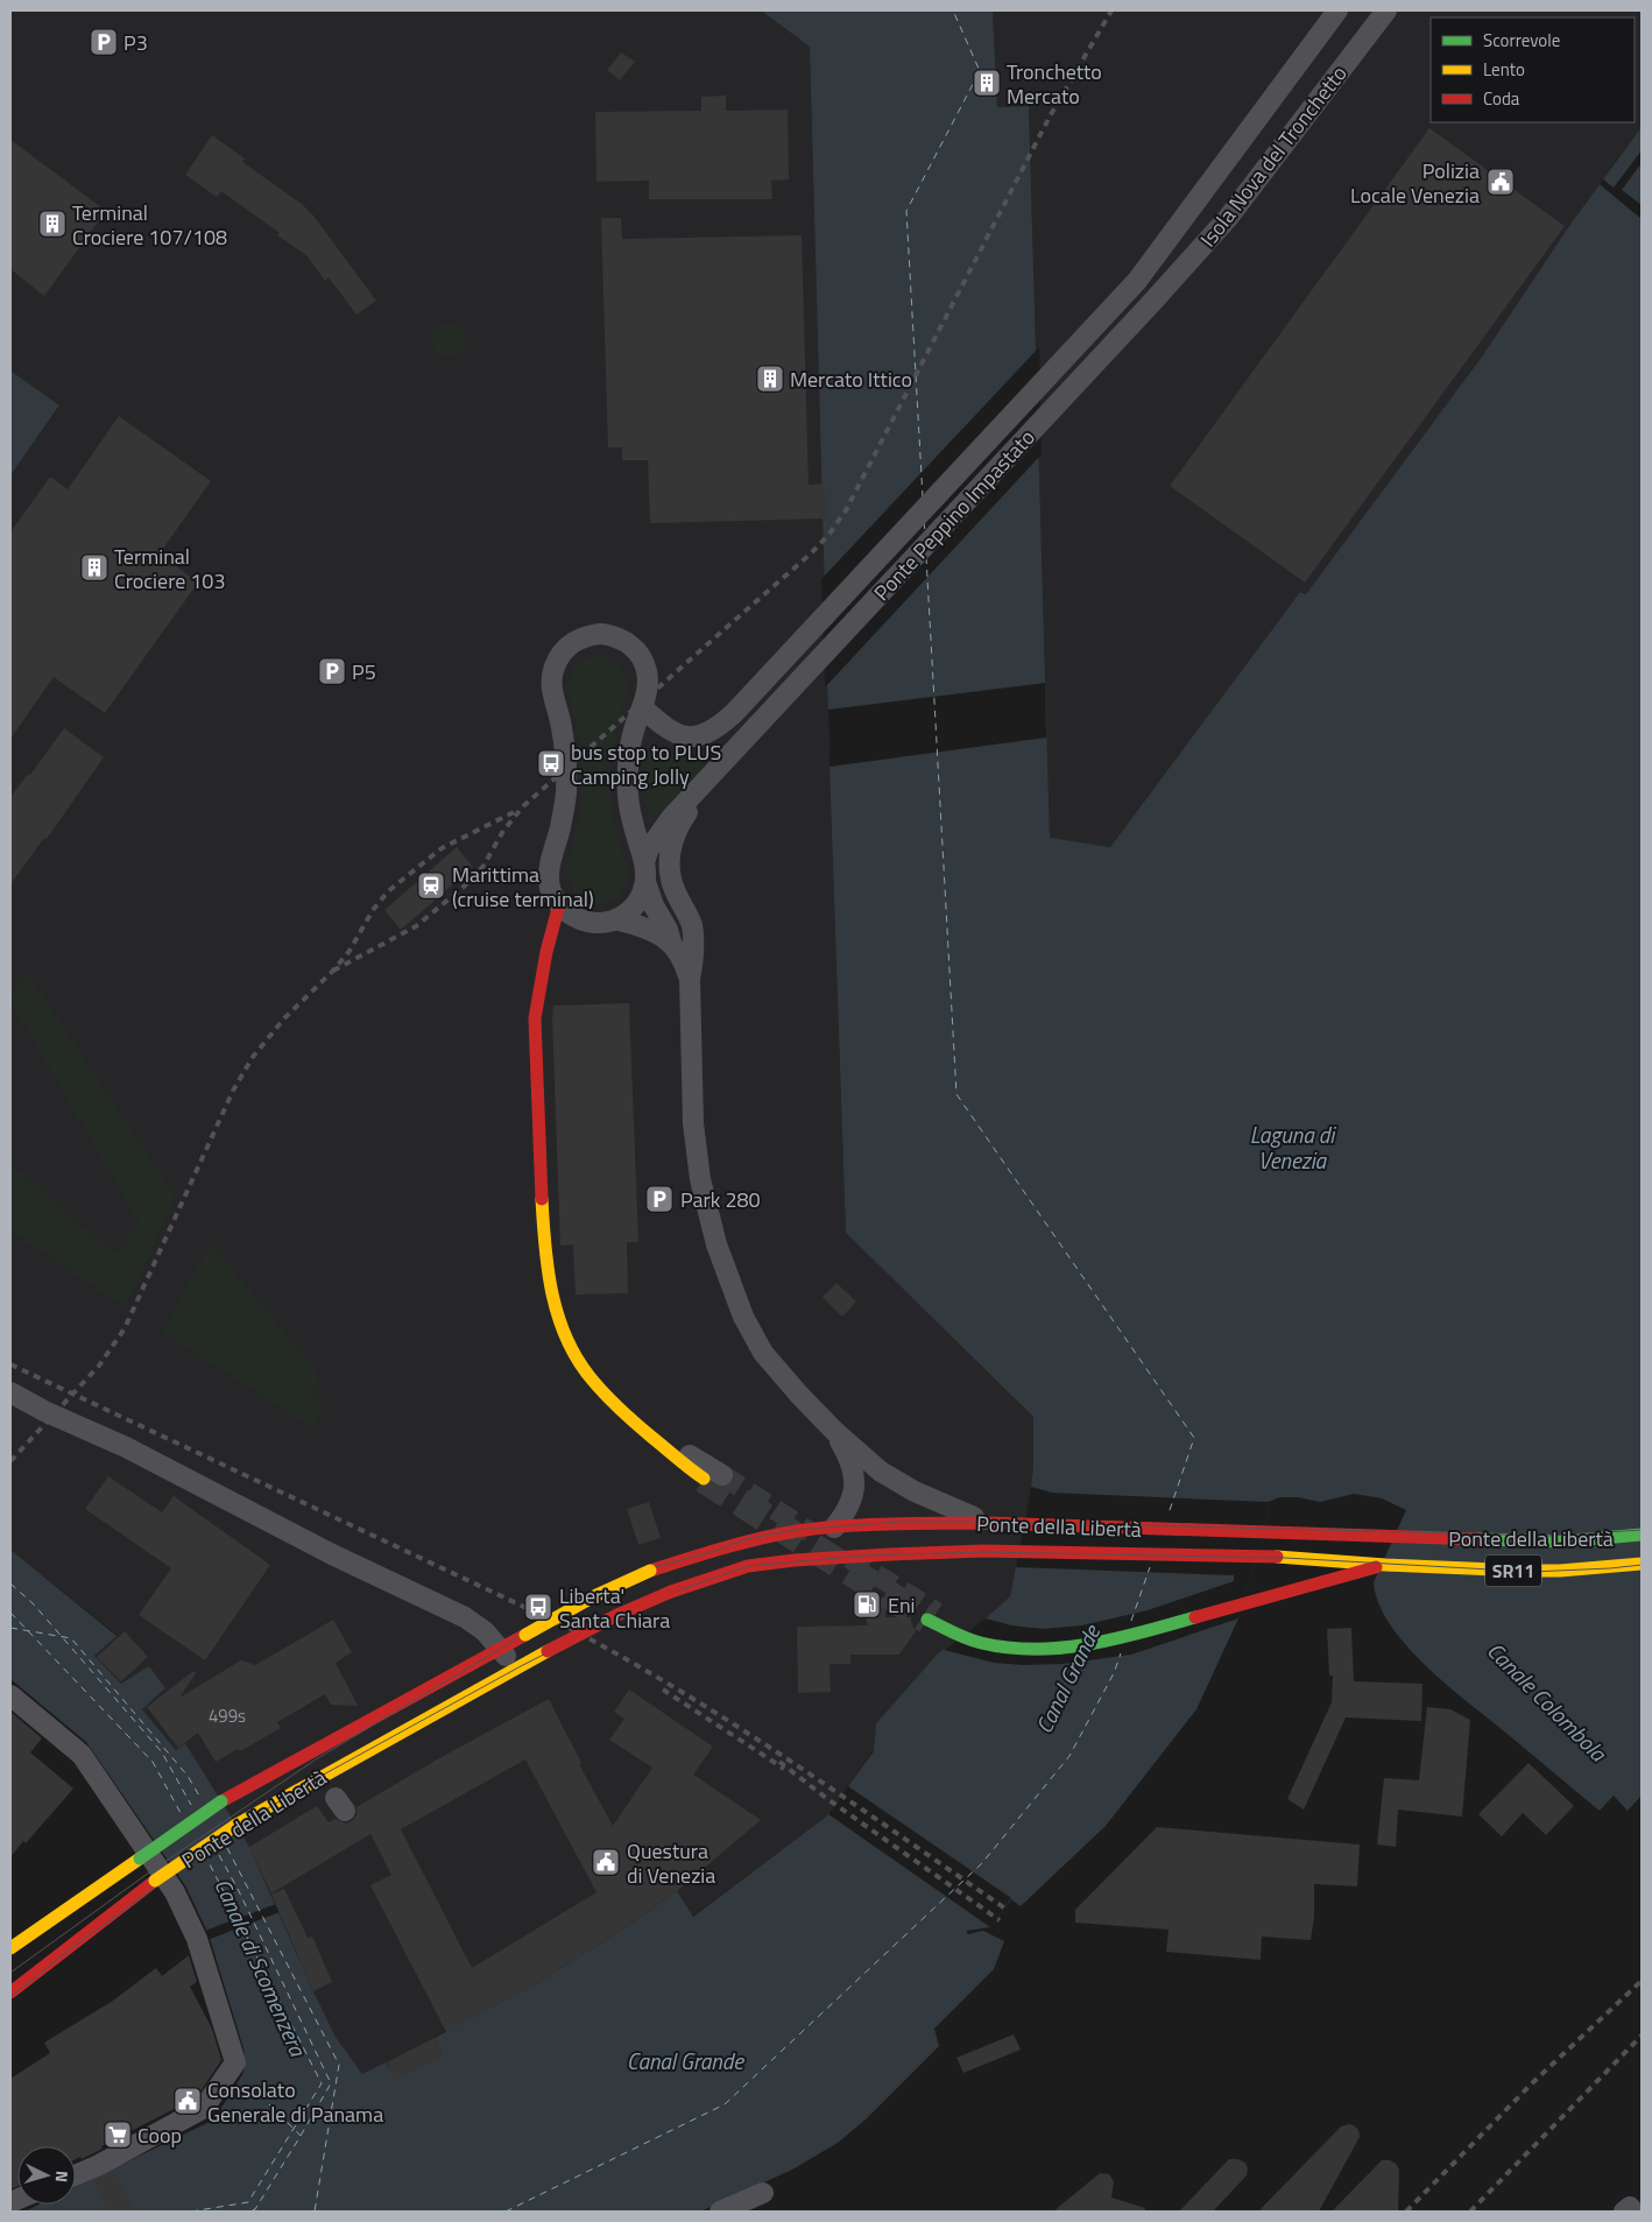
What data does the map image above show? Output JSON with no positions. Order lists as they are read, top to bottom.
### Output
{
  "streets": {
    "main road": ["Ponte della Libertà", "SR11"],
    "street": ["Isola Nova del Tronchetto", "Ponte Peppino Impastato"]
  },
  "crossings": [
    ["Isola Nova del Tronchetto", "Ponte Peppino Impastato"]
  ],
  "water": [
    "Laguna di Venezia",
    "Canal Grande",
    "Canale Colombola",
    "Canale di Scomenzera"
  ],
  "places": {
    "parking": ["P3", "P5", "Park 280"],
    "building": [
      "Tronchetto Mercato",
      "Terminal Crociere 107/108",
      "Mercato Ittico",
      "Terminal Crociere 103"
    ],
    "public building": ["Polizia Locale Venezia", "Questura di Venezia", "Consolato Generale di Panama"],
    "bus stop": ["bus stop to PLUS Camping Jolly", "Liberta' Santa Chiara"],
    "station": ["Marittima (cruise terminal)"],
    "fuel station": ["Eni"],
    "supermarket": ["Coop"]
  },
  "house_numbers": ["499s"],
  "legend": ["Scorrevole", "Lento", "Coda"],
  "north": "right"
}
